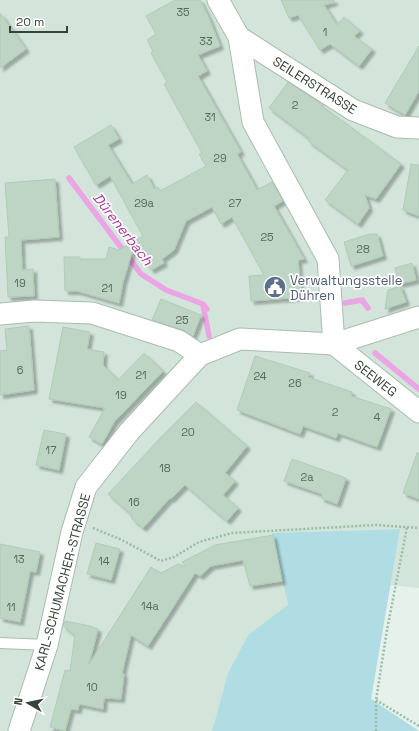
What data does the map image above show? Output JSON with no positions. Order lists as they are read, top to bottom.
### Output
{
  "streets": {
    "street": ["SEILERSTRASSE", "SEEWEG", "KARL-SCHUMACHER-STRASSE"]
  },
  "crossings": [
    ["SEEWEG", "KARL-SCHUMACHER-STRASSE"]
  ],
  "water": ["Dürenerbach"],
  "places": {
    "public building": ["Verwaltungsstelle Dühren"]
  },
  "house_numbers": [
    "35",
    "1",
    "33",
    "2",
    "31",
    "29",
    "29a",
    "27",
    "25",
    "28",
    "19",
    "21",
    "25",
    "6",
    "21",
    "24",
    "26",
    "19",
    "2",
    "4",
    "20",
    "17",
    "18",
    "2a",
    "16",
    "13",
    "14",
    "14a",
    "11",
    "10"
  ],
  "scale_bar": "20 m",
  "north": "left"
}
